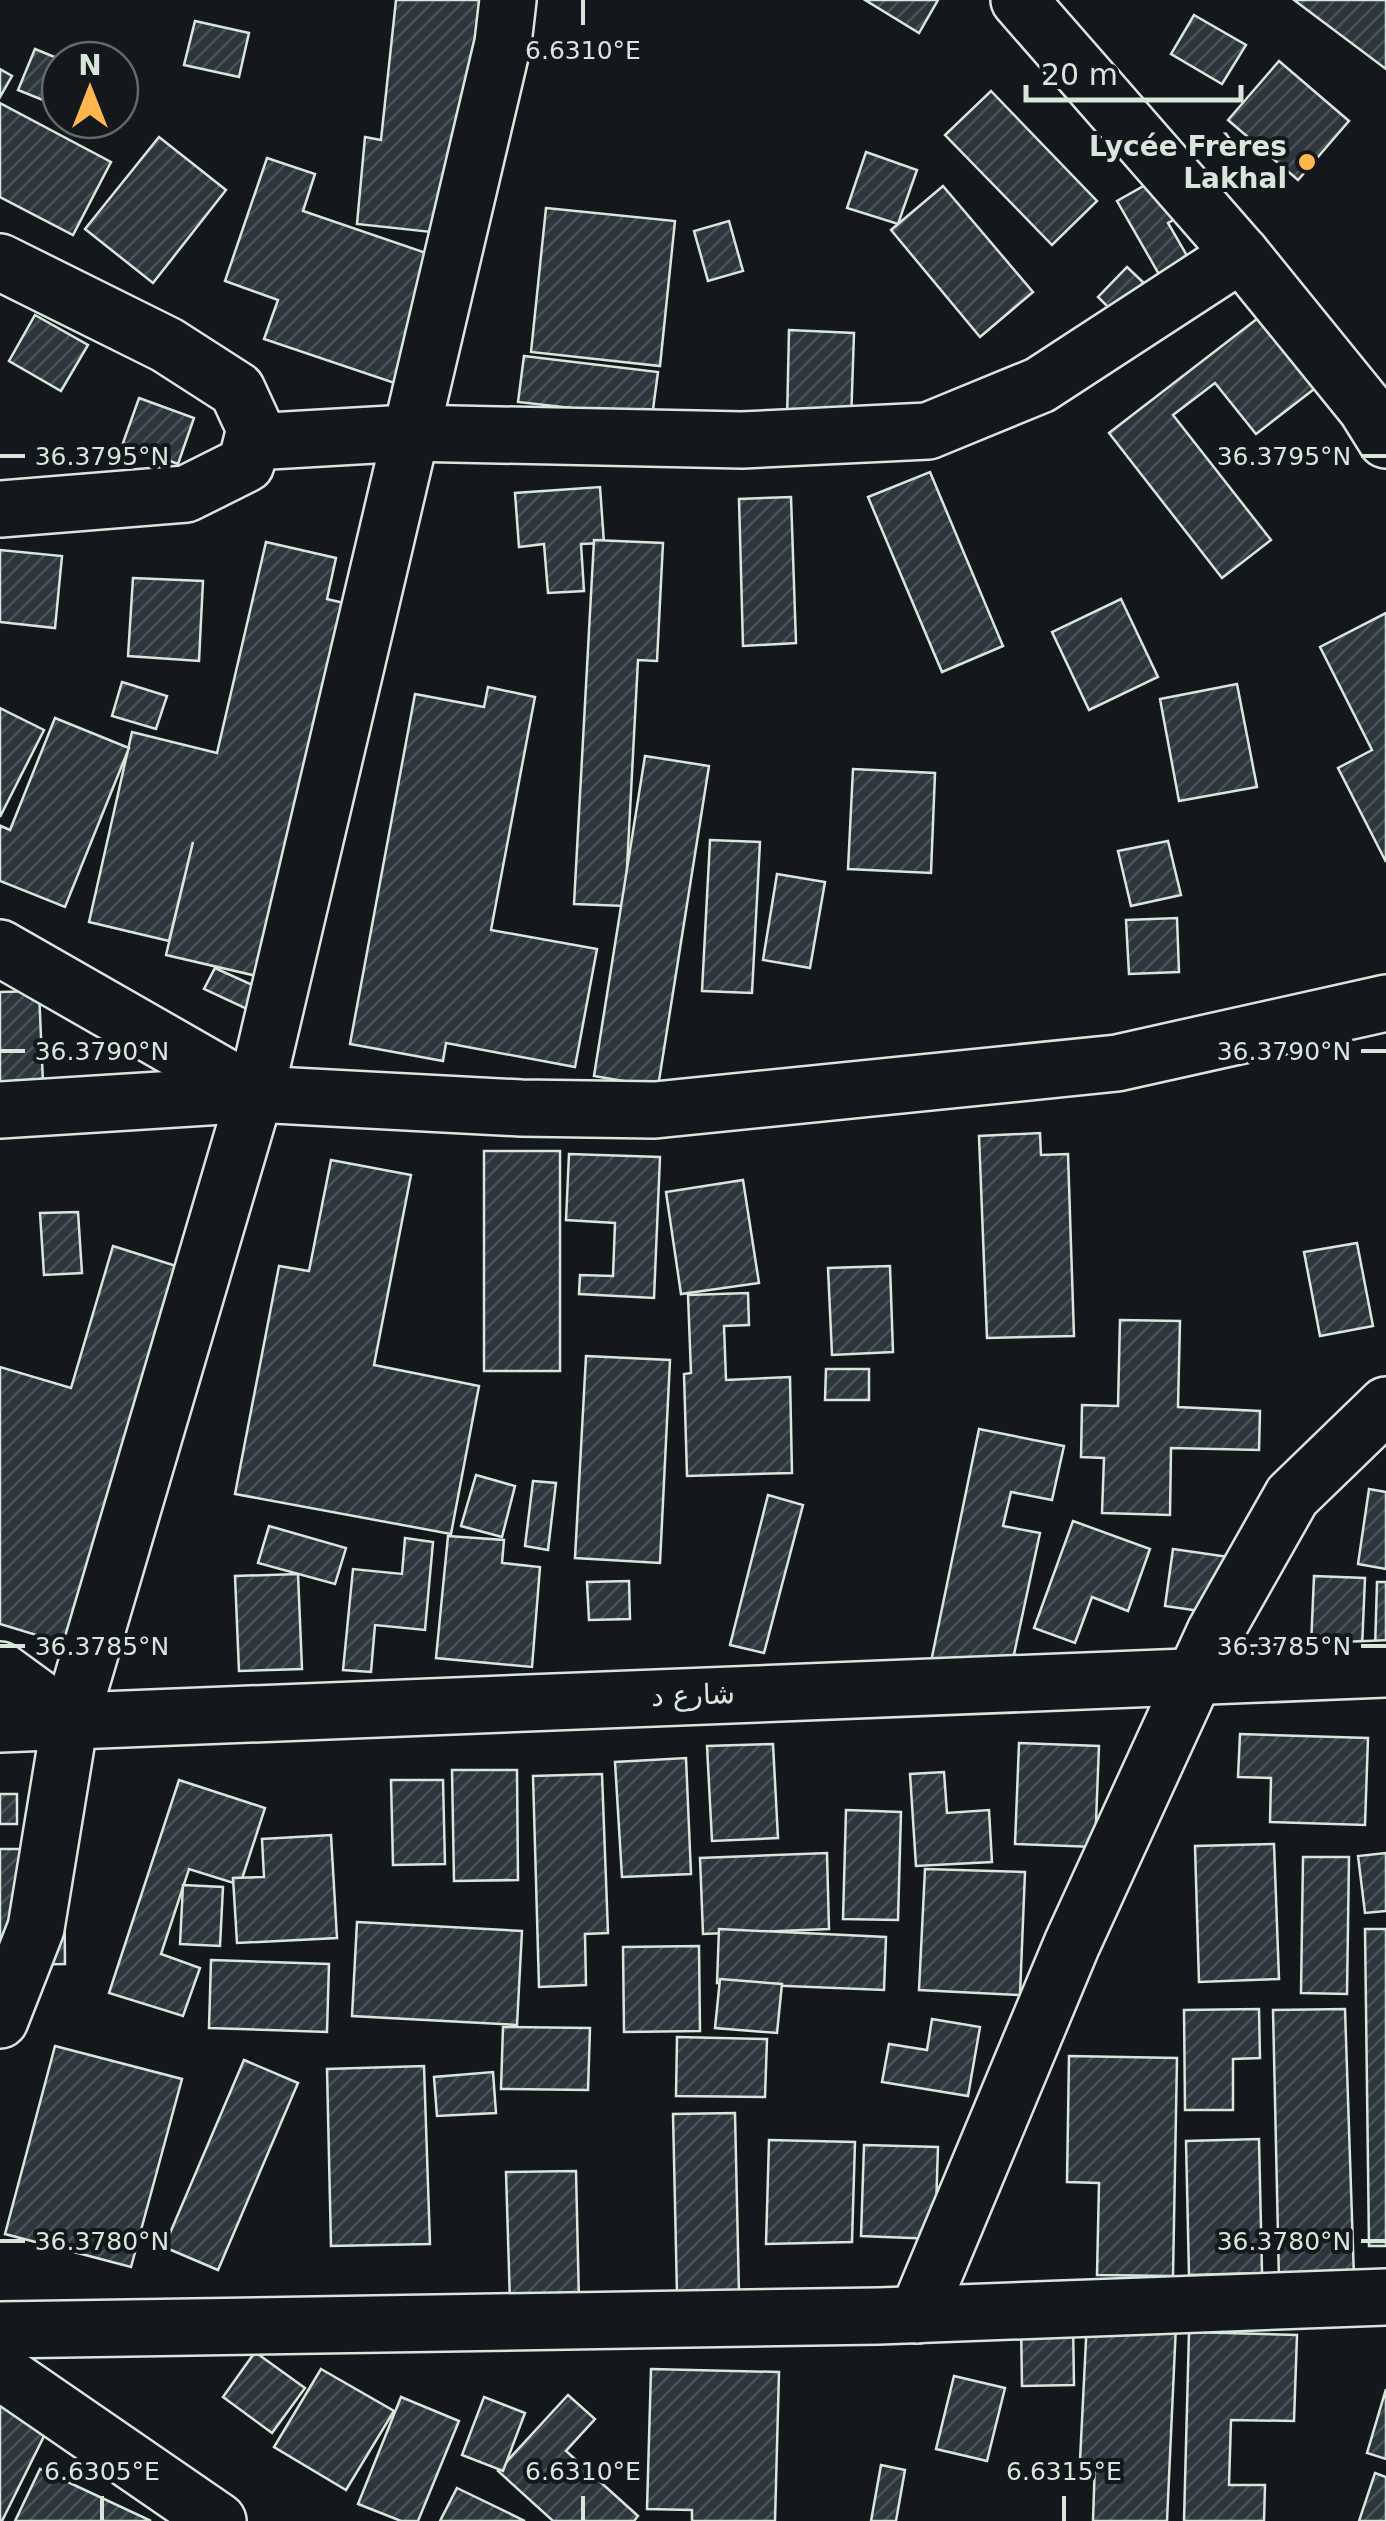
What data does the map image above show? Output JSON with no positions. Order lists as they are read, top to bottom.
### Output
{
  "streets": {
    "street": ["شارع د"]
  },
  "places": ["Lycée Frères Lakhal"],
  "scale_bar": "20 m",
  "north": "top",
  "coordinates": [
    "6.6310°E",
    "36.3795°N",
    "36.3790°N",
    "36.3785°N",
    "36.3780°N",
    "6.6305°E",
    "6.6315°E"
  ]
}
